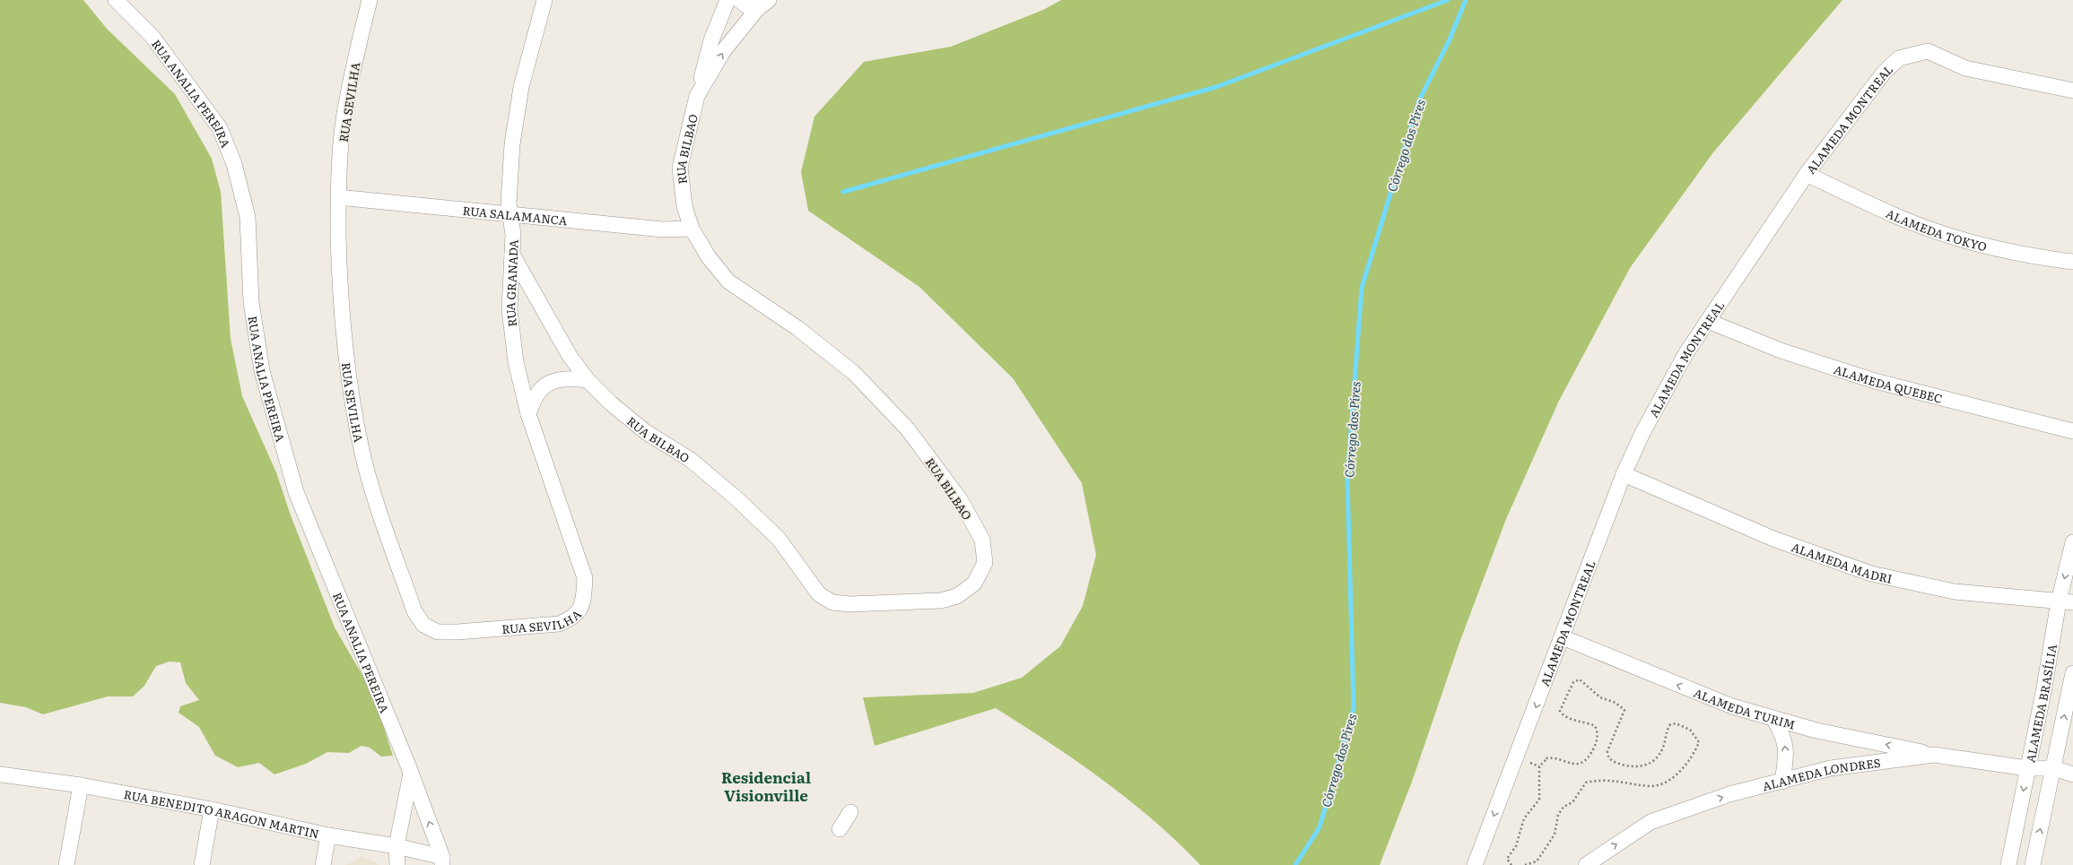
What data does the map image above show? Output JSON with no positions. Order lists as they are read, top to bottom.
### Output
{
  "streets": {
    "street": [
      "RUA ANALIA PEREIRA",
      "RUA SEVILHA",
      "ALAMEDA MONTREAL",
      "RUA BILBAO",
      "RUA SALAMANCA",
      "ALAMEDA TOKYO",
      "RUA GRANADA",
      "ALAMEDA QUEBEC",
      "ALAMEDA MADRI",
      "ALAMEDA BRASÍLIA",
      "ALAMEDA TURIM",
      "ALAMEDA LONDRES",
      "RUA BENEDITO ARAGON MARTIN"
    ]
  },
  "crossings": [
    ["RUA ANALIA PEREIRA", "RUA BENEDITO ARAGON MARTIN"],
    ["RUA SEVILHA", "RUA SALAMANCA"],
    ["RUA SEVILHA", "RUA GRANADA"],
    ["ALAMEDA MONTREAL", "ALAMEDA TOKYO"],
    ["ALAMEDA MONTREAL", "ALAMEDA QUEBEC"],
    ["ALAMEDA MONTREAL", "ALAMEDA MADRI"],
    ["ALAMEDA MONTREAL", "ALAMEDA TURIM"],
    ["RUA BILBAO", "RUA SALAMANCA"],
    ["RUA BILBAO", "RUA GRANADA"],
    ["RUA SALAMANCA", "RUA GRANADA"],
    ["ALAMEDA MADRI", "ALAMEDA BRASÍLIA"],
    ["ALAMEDA BRASÍLIA", "ALAMEDA LONDRES"],
    ["ALAMEDA TURIM", "ALAMEDA LONDRES"]
  ],
  "one_way": ["ALAMEDA TURIM", "ALAMEDA LONDRES"],
  "districts": ["Residencial Visionville"],
  "water": ["Córrego dos Píres"]
}
